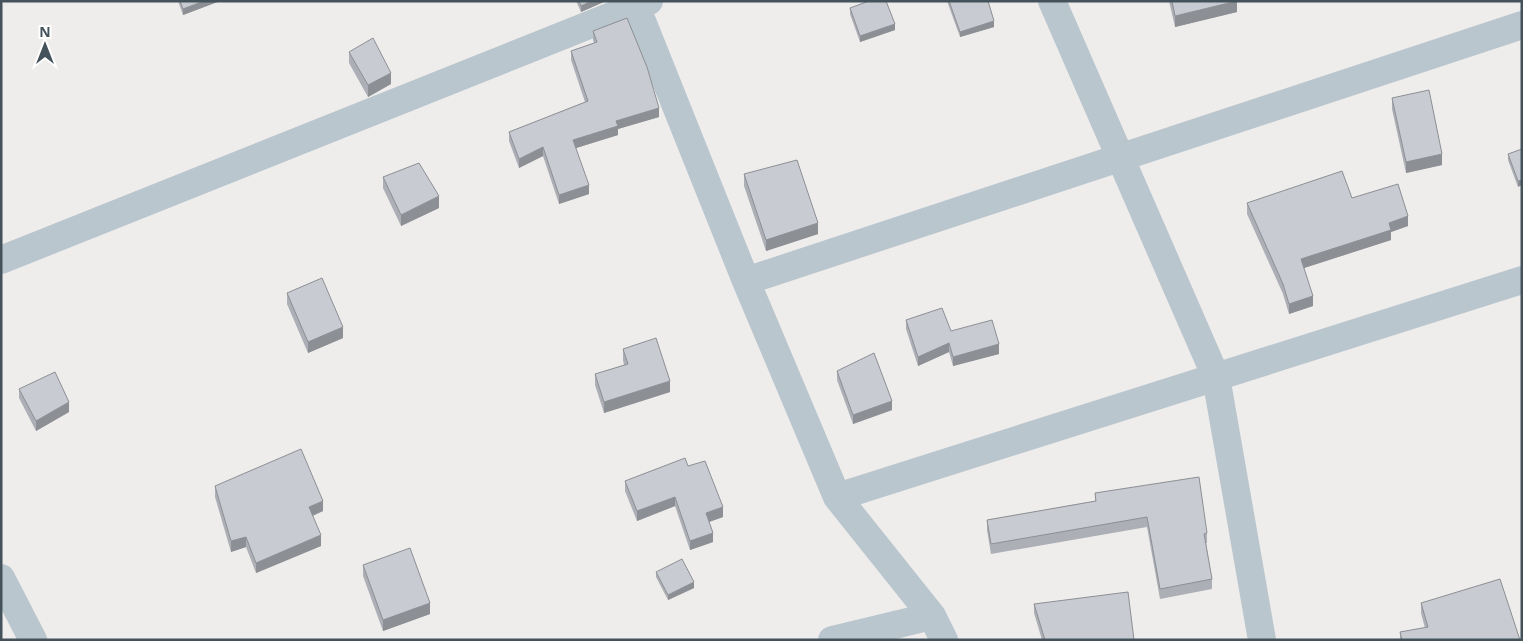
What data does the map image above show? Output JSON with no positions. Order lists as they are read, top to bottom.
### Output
{
  "north": "top"
}
